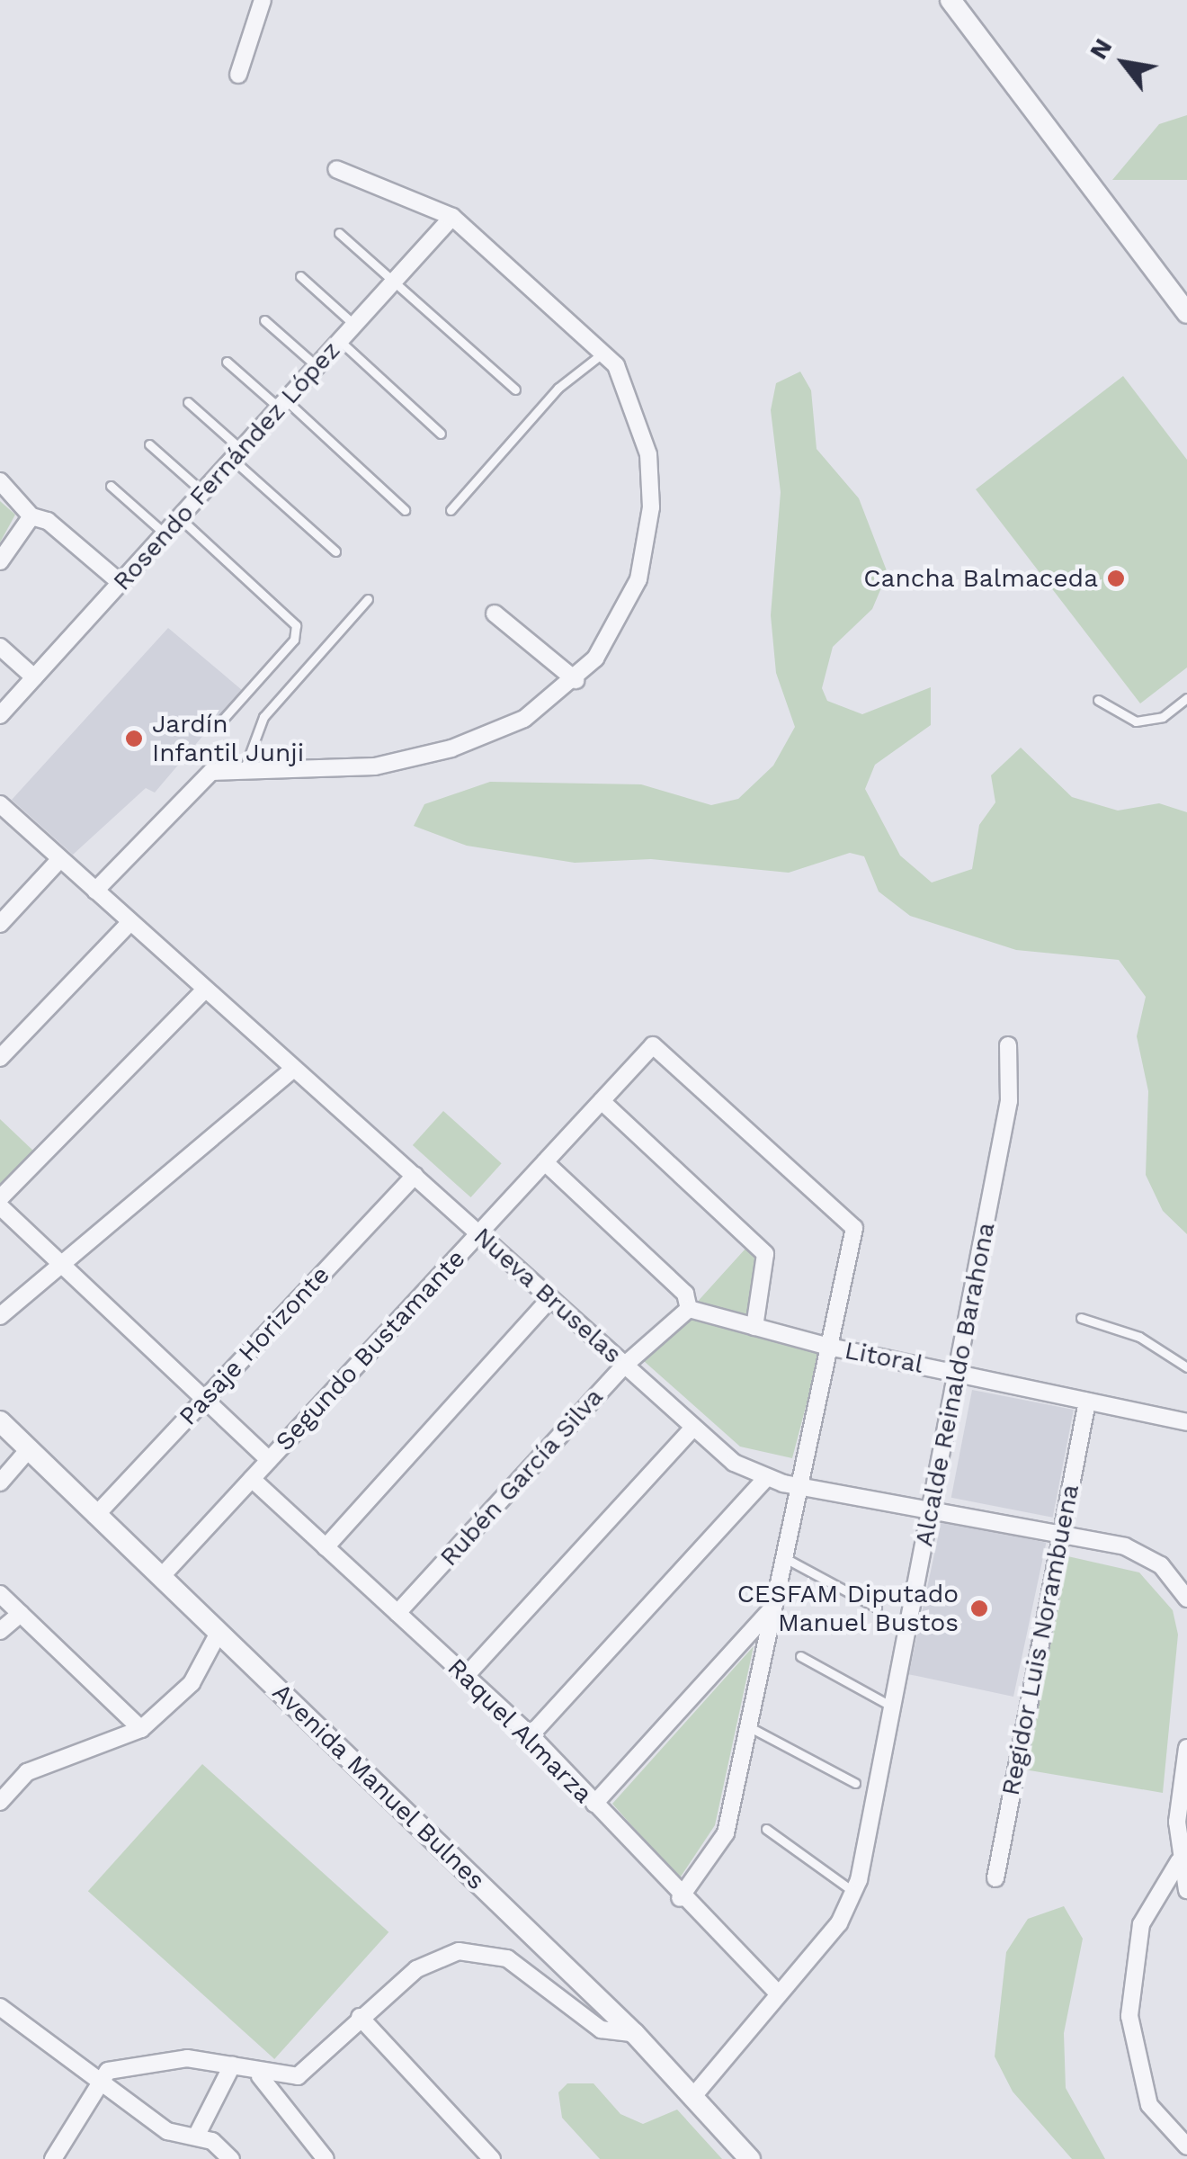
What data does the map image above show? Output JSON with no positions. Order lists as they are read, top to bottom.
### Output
{
  "streets": {
    "street": [
      "Rosendo Fernández López",
      "Nueva Bruselas",
      "Pasaje Horizonte",
      "Segundo Bustamante",
      "Litoral",
      "Alcalde Reinaldo Barahona",
      "Rubén García Silva",
      "Regidor Luis Norambuena",
      "Raquel Almarza",
      "Avenida Manuel Bulnes"
    ]
  },
  "crossings": [
    ["Nueva Bruselas", "Pasaje Horizonte"],
    ["Nueva Bruselas", "Segundo Bustamante"],
    ["Nueva Bruselas", "Alcalde Reinaldo Barahona"],
    ["Nueva Bruselas", "Rubén García Silva"],
    ["Nueva Bruselas", "Regidor Luis Norambuena"],
    ["Pasaje Horizonte", "Avenida Manuel Bulnes"],
    ["Segundo Bustamante", "Litoral"],
    ["Segundo Bustamante", "Raquel Almarza"],
    ["Segundo Bustamante", "Avenida Manuel Bulnes"],
    ["Litoral", "Alcalde Reinaldo Barahona"],
    ["Litoral", "Rubén García Silva"],
    ["Litoral", "Regidor Luis Norambuena"],
    ["Alcalde Reinaldo Barahona", "Raquel Almarza"],
    ["Alcalde Reinaldo Barahona", "Avenida Manuel Bulnes"],
    ["Rubén García Silva", "Raquel Almarza"]
  ],
  "places": ["Cancha Balmaceda", "Jardín Infantil Junji", "CESFAM Diputado Manuel Bustos"],
  "north": "top left"
}
